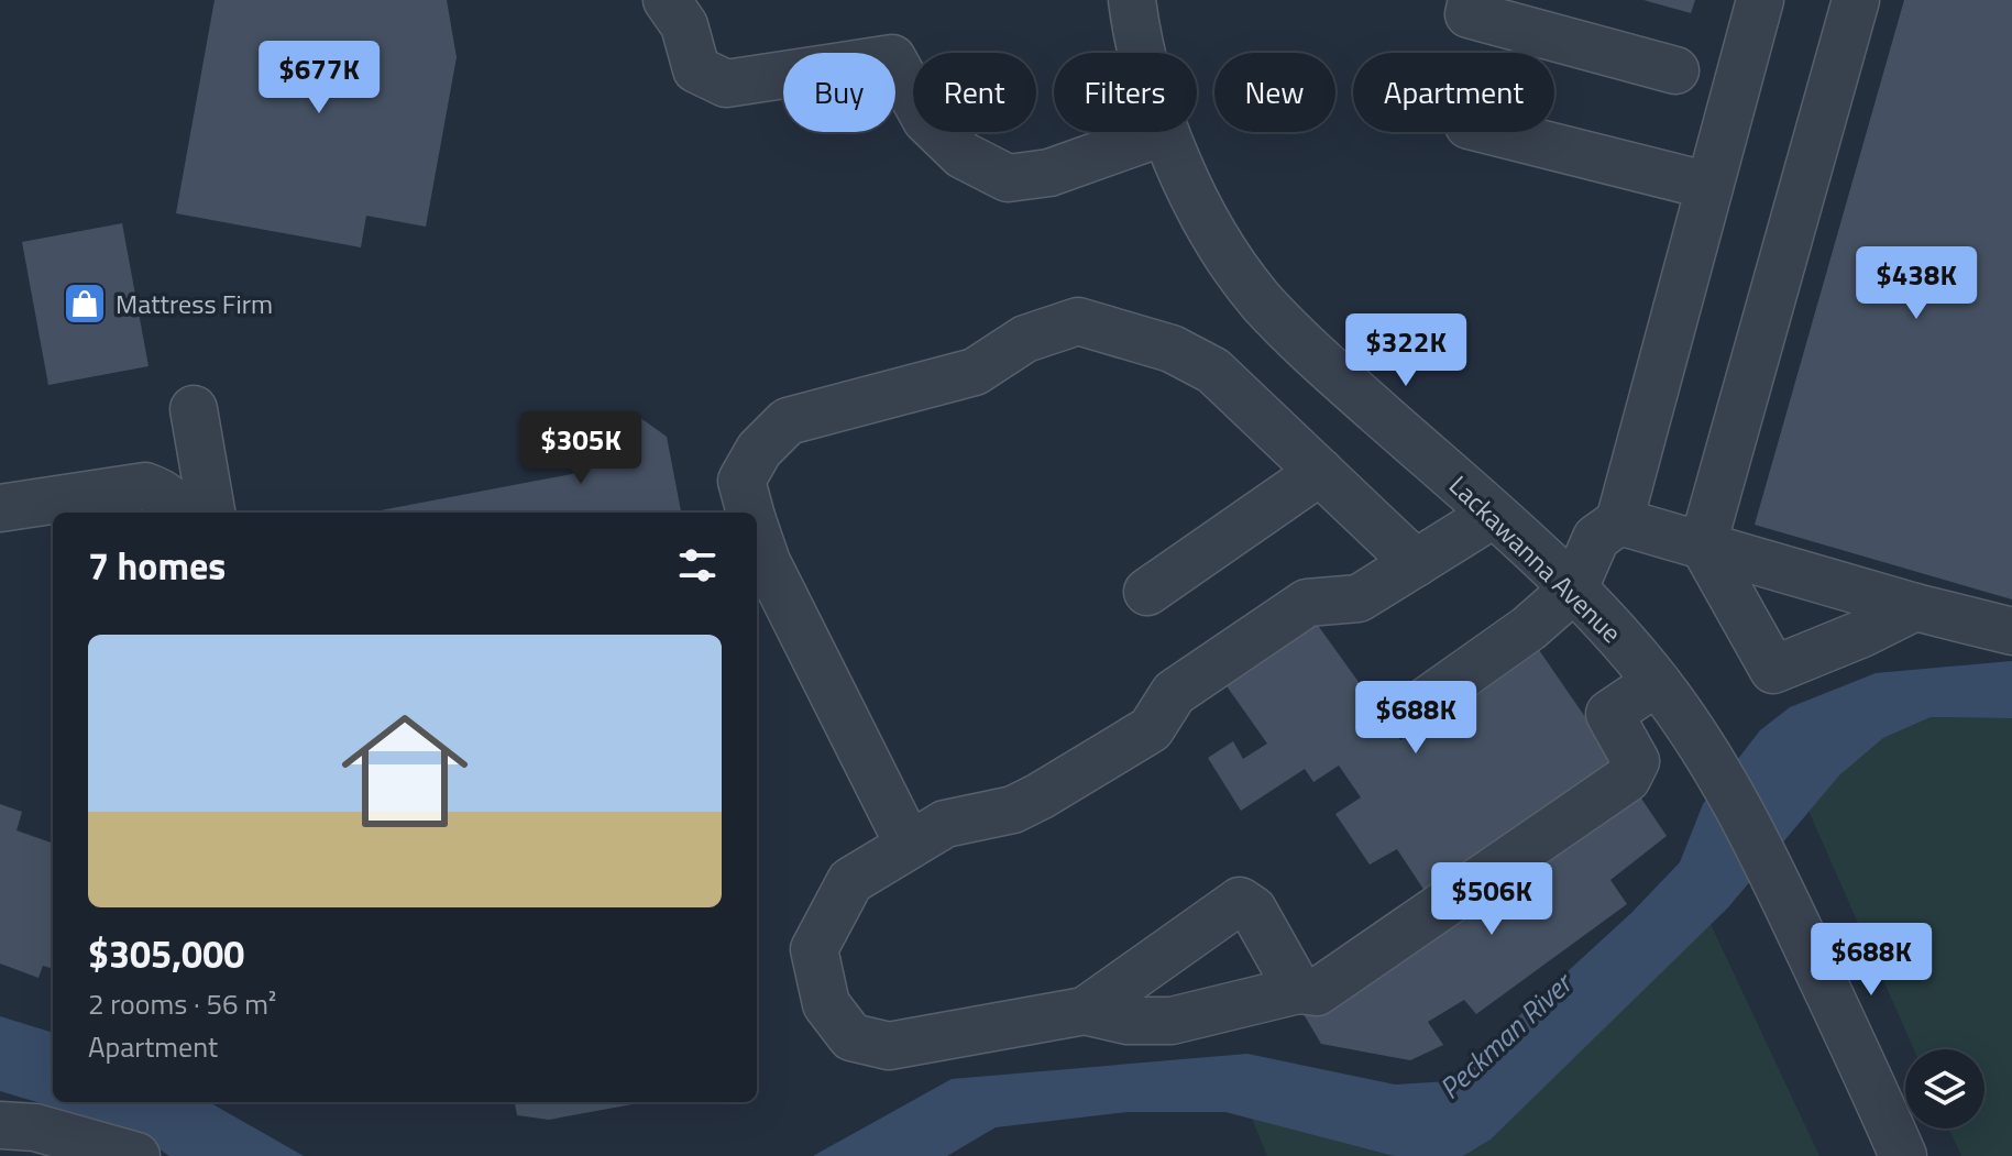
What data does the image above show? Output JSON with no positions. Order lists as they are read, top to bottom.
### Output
{
  "streets": {
    "street": ["Lackawanna Avenue"]
  },
  "water": ["Peckman River"],
  "places": {
    "shop": ["Mattress Firm"]
  },
  "page": {
    "price": [
      "$677K",
      "$438K",
      "$322K",
      "$305K",
      "$688K",
      "$506K",
      "$688K"
    ],
    "chip": [
      "Buy",
      "Rent",
      "Filters",
      "New",
      "Apartment"
    ],
    "heading": "7 homes",
    "list": [
      {
        "name": "$305,000",
        "note": "2 rooms · 56 m² · Apartment"
      }
    ]
  }
}
